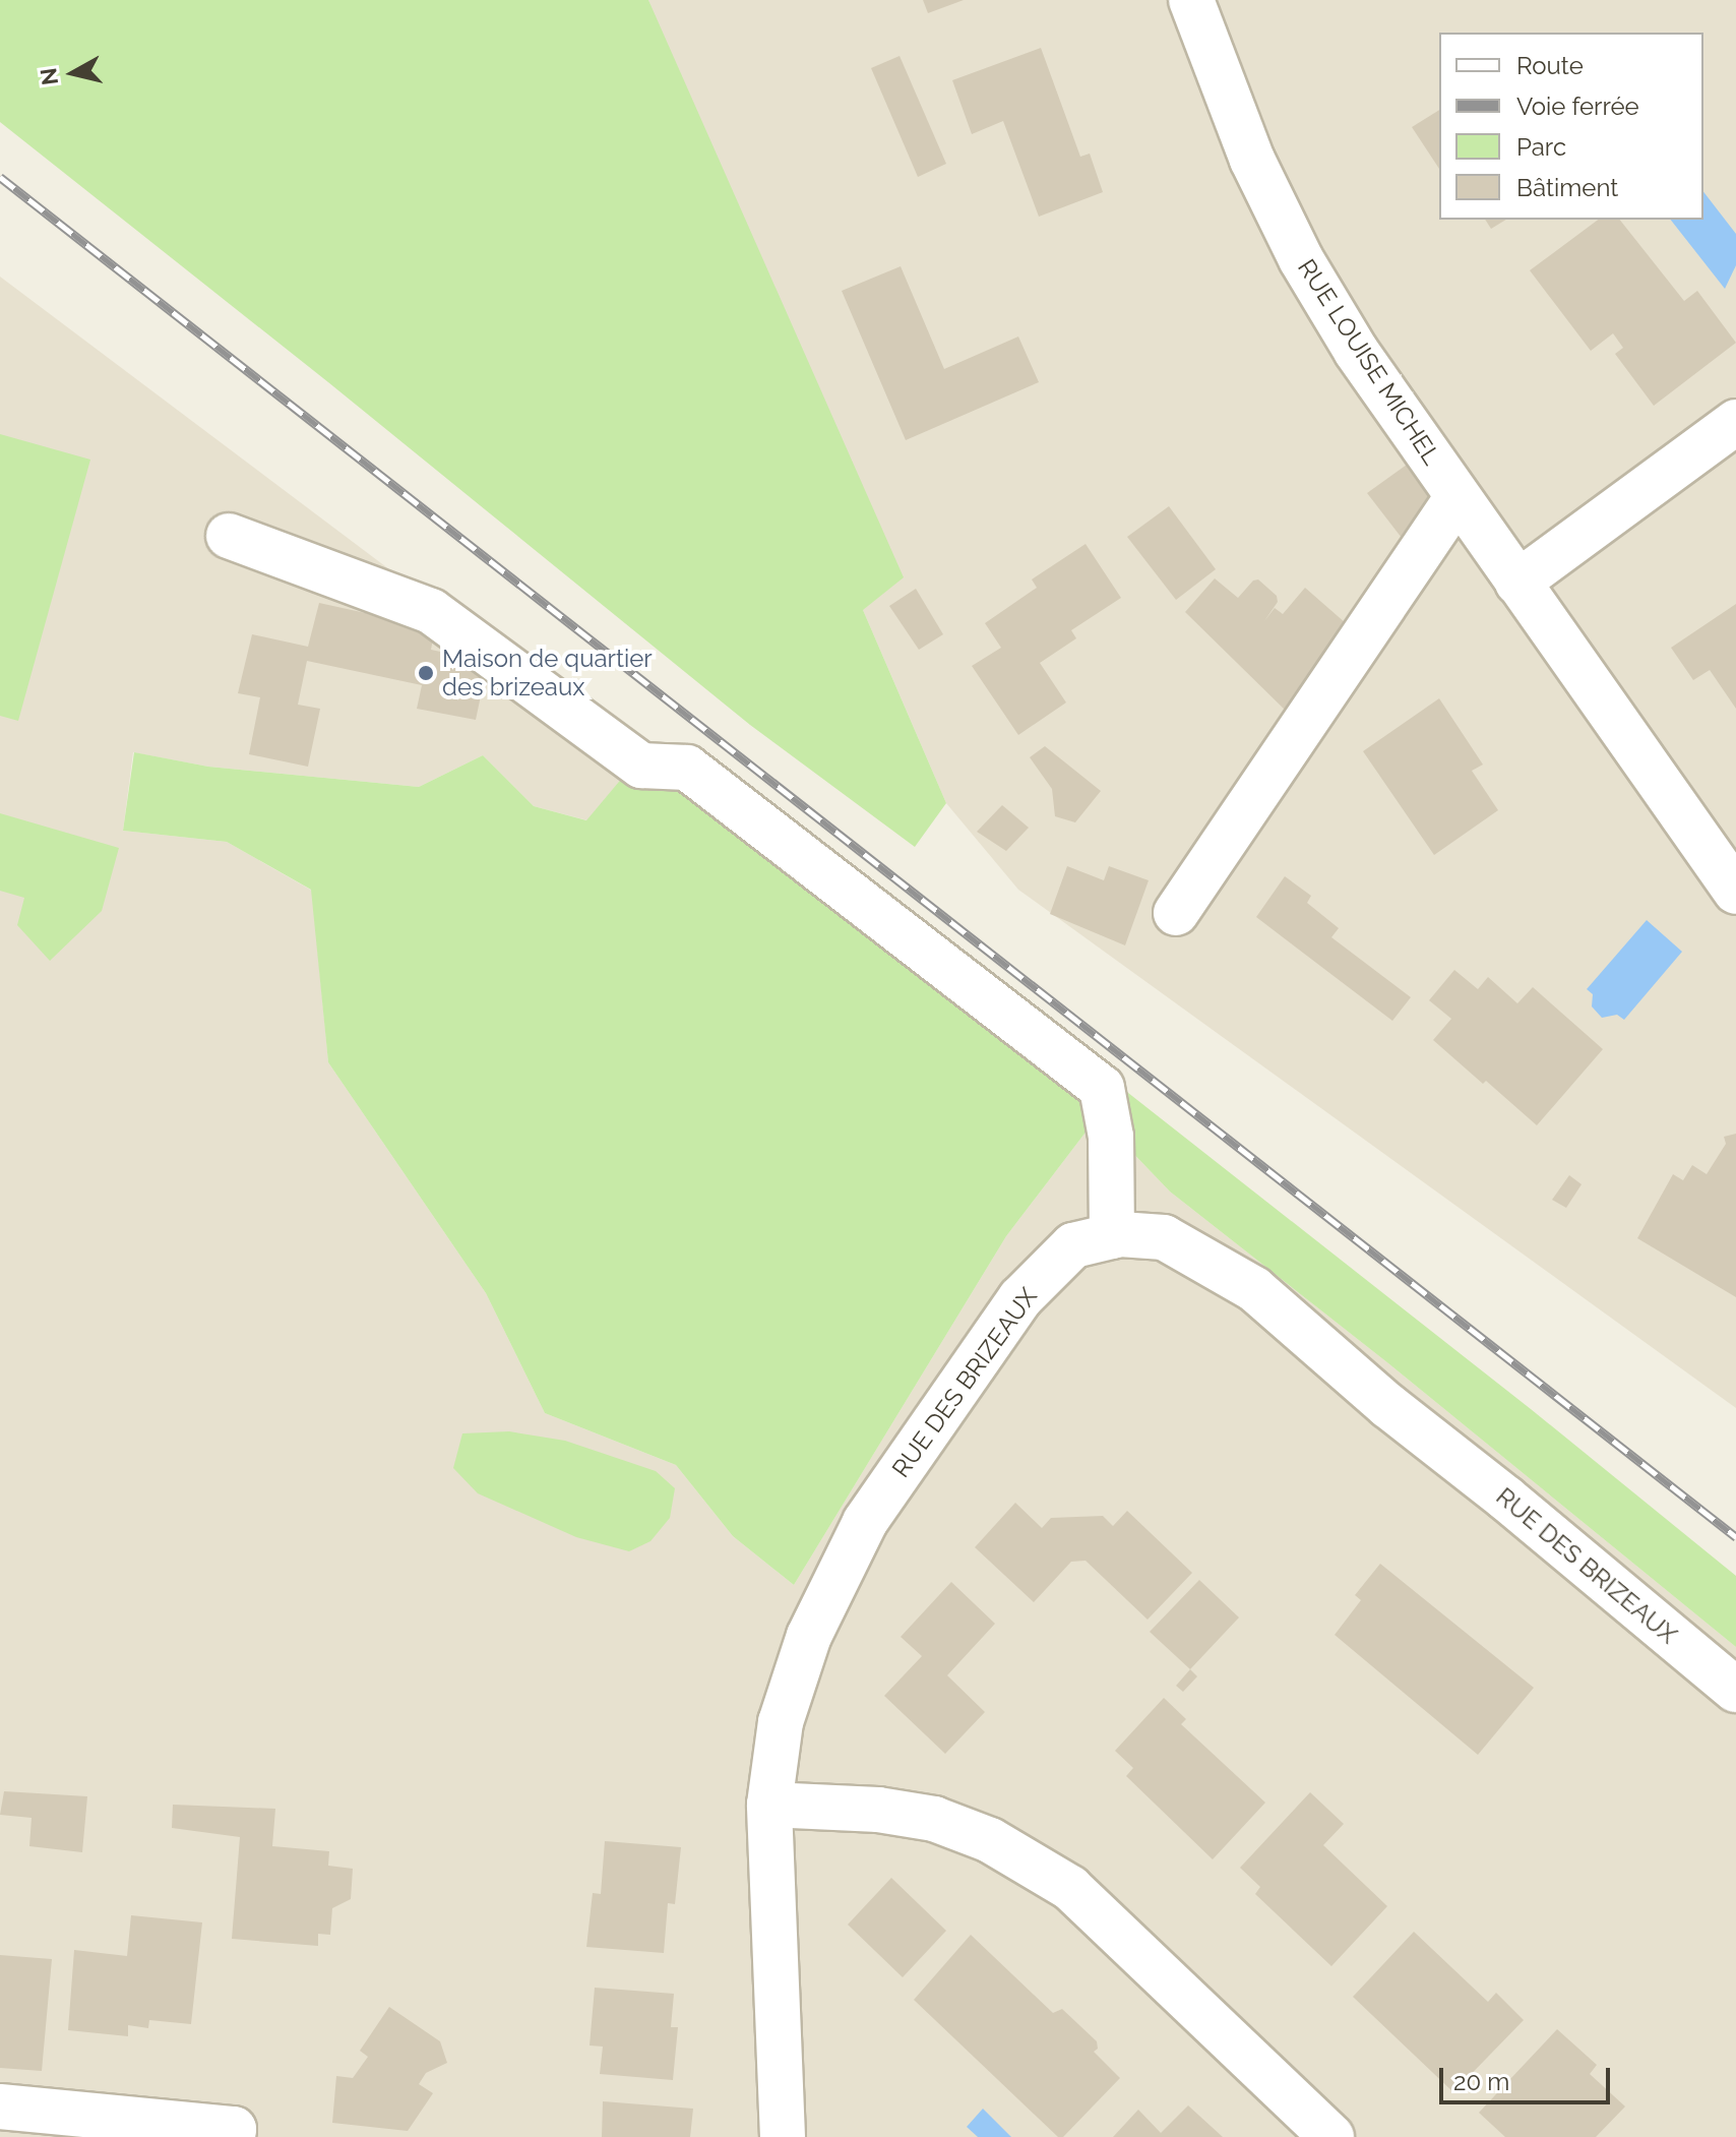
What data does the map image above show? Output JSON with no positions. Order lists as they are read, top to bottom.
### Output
{
  "streets": {
    "street": ["RUE LOUISE MICHEL", "RUE DES BRIZEAUX"]
  },
  "places": ["Maison de quartier des brizeaux"],
  "legend": [
    "Route",
    "Voie ferrée",
    "Parc",
    "Bâtiment"
  ],
  "scale_bar": "20 m",
  "north": "left"
}
